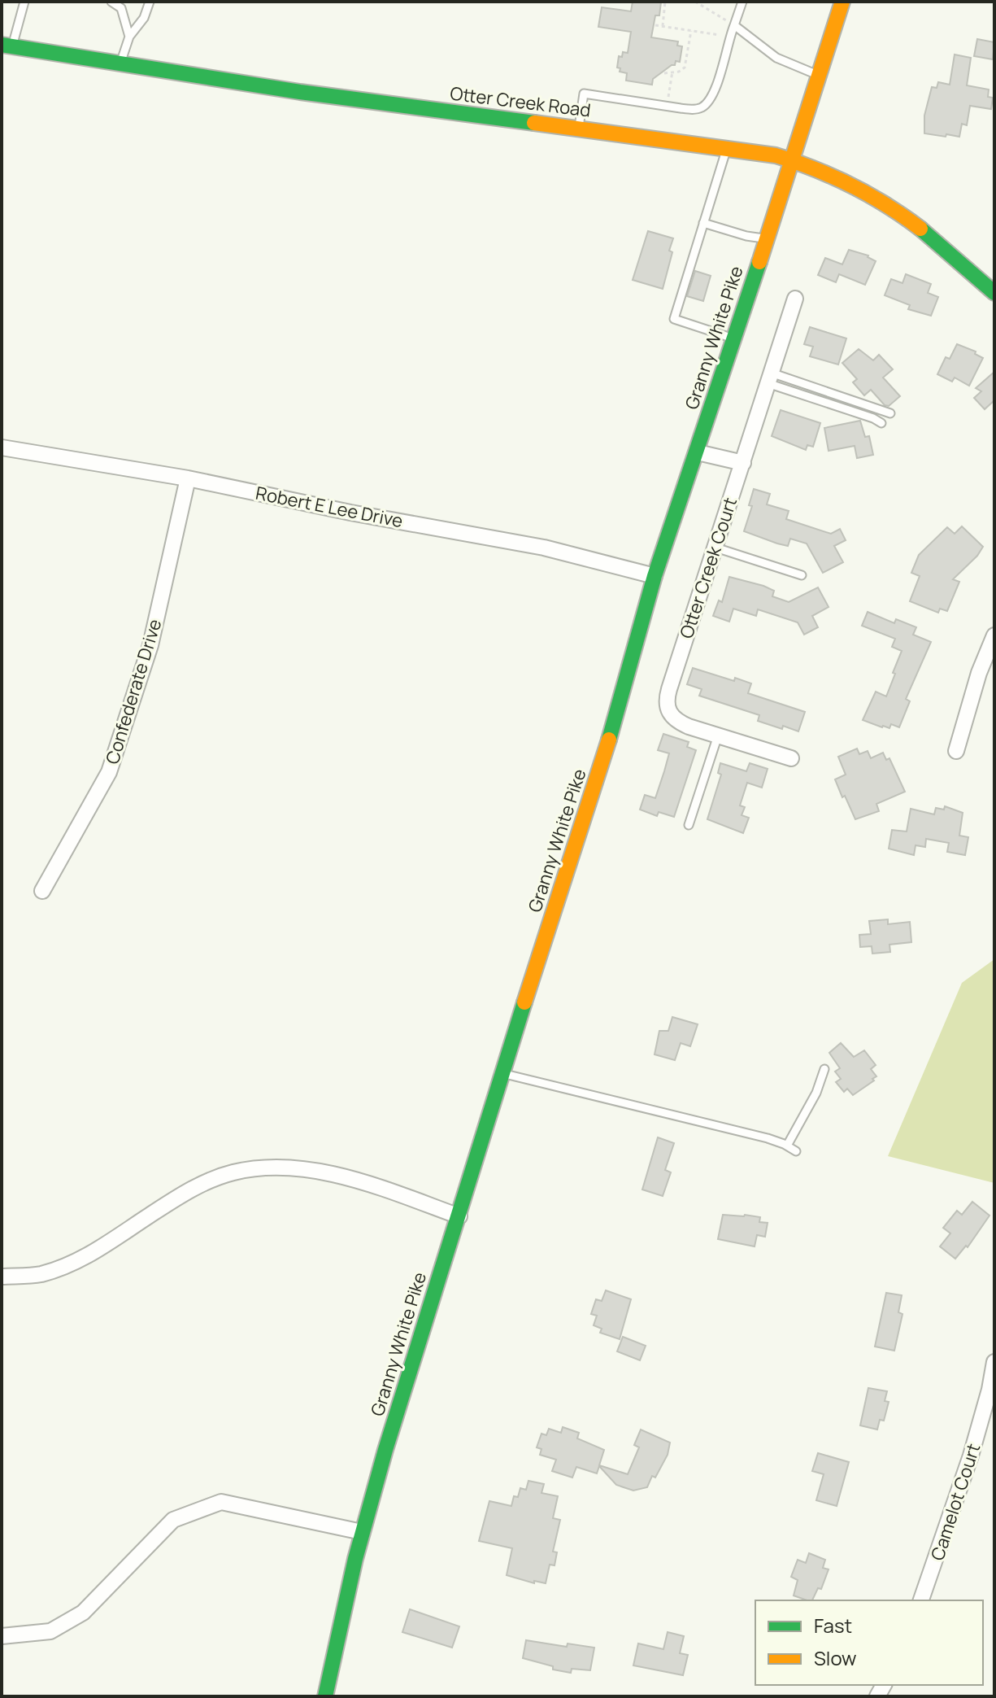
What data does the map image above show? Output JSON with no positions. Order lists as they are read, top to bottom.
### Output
{
  "streets": {
    "main road": ["Otter Creek Road", "Granny White Pike"],
    "street": [
      "Robert E Lee Drive",
      "Otter Creek Court",
      "Confederate Drive",
      "Camelot Court"
    ]
  },
  "crossings": [
    ["Otter Creek Road", "Granny White Pike"],
    ["Granny White Pike", "Robert E Lee Drive"],
    ["Robert E Lee Drive", "Confederate Drive"]
  ],
  "legend": ["Fast", "Slow"]
}
